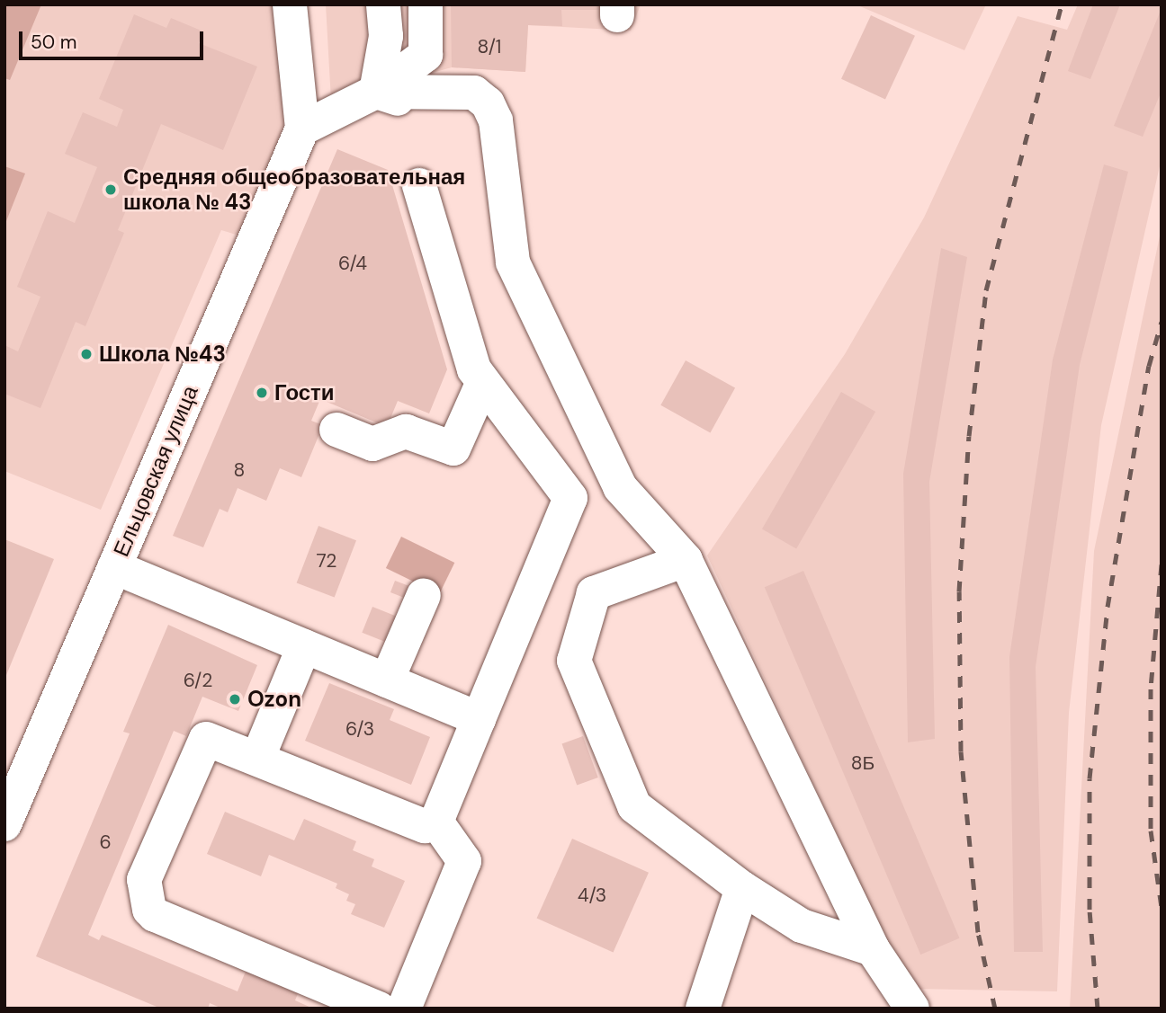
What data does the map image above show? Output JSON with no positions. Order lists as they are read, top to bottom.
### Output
{
  "streets": {
    "street": ["Ельцовская улица"]
  },
  "places": [
    "Средняя общеобразовательная школа № 43",
    "Школа №43",
    "Гости",
    "Ozon"
  ],
  "house_numbers": [
    "8/1",
    "6/4",
    "8",
    "72",
    "6/2",
    "6/3",
    "8Б",
    "6",
    "4/3"
  ],
  "scale_bar": "50 m"
}
